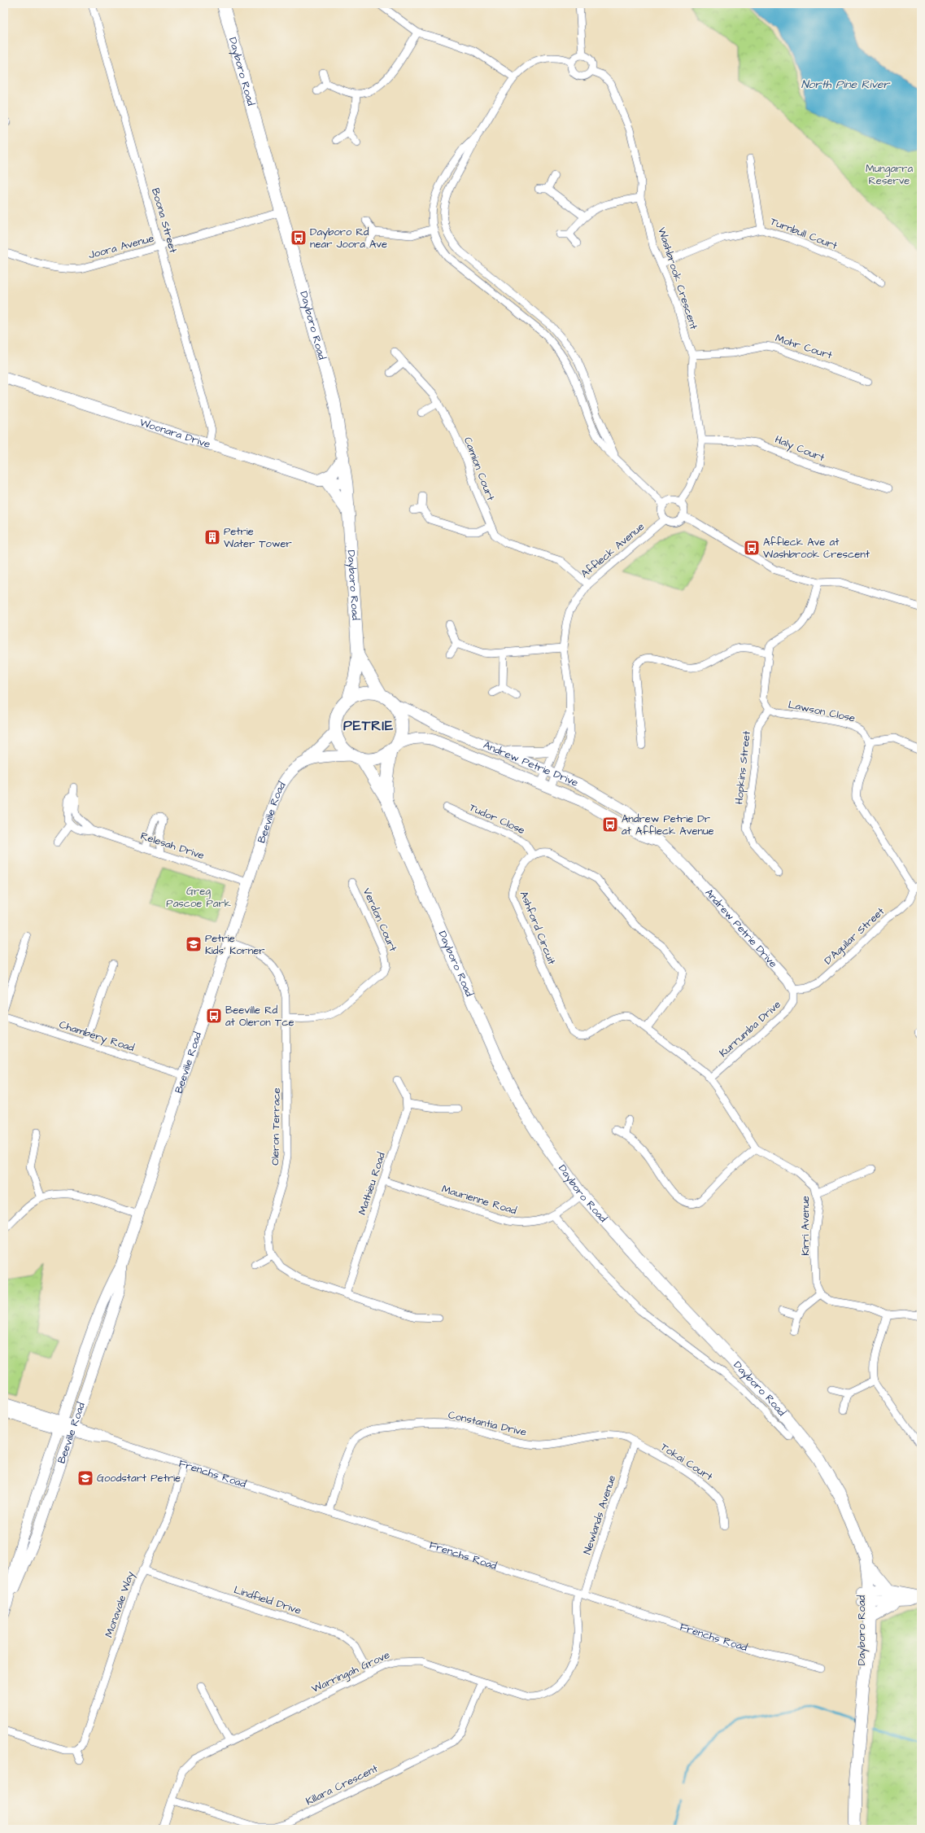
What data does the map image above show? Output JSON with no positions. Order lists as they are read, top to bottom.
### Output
{
  "streets": {
    "main road": [
      "Dayboro Road",
      "Woonara Drive",
      "Andrew Petrie Drive",
      "Beeville Road",
      "Frenchs Road"
    ],
    "street": [
      "Boona Street",
      "Turnbull Court",
      "Joora Avenue",
      "Washbrook Crescent",
      "Mohr Court",
      "Haly Court",
      "Camion Court",
      "Affleck Avenue",
      "Lawson Close",
      "Hopkins Street",
      "Tudor Close",
      "Relesah Drive",
      "Verdon Court",
      "Ashford Circuit",
      "D'Aguilar Street",
      "Kurrumba Drive",
      "Chambery Road",
      "Oleron Terrace",
      "Mathieu Road",
      "Maurienne Road",
      "Kirri Avenue",
      "Constantia Drive",
      "Tokai Court",
      "Newlands Avenue",
      "Lindfield Drive",
      "Monavale Way",
      "Warringah Grove",
      "Killara Crescent"
    ]
  },
  "crossings": [
    ["Dayboro Road", "Joora Avenue"],
    ["Dayboro Road", "Woonara Drive"],
    ["Dayboro Road", "Andrew Petrie Drive"],
    ["Dayboro Road", "Beeville Road"],
    ["Dayboro Road", "Maurienne Road"],
    ["Boona Street", "Joora Avenue"],
    ["Boona Street", "Woonara Drive"],
    ["Turnbull Court", "Washbrook Crescent"],
    ["Washbrook Crescent", "Mohr Court"],
    ["Washbrook Crescent", "Haly Court"],
    ["Washbrook Crescent", "Affleck Avenue"],
    ["Camion Court", "Affleck Avenue"],
    ["Affleck Avenue", "Andrew Petrie Drive"],
    ["Lawson Close", "Hopkins Street"],
    ["Andrew Petrie Drive", "Beeville Road"],
    ["Andrew Petrie Drive", "D'Aguilar Street"],
    ["Andrew Petrie Drive", "Kurrumba Drive"],
    ["Beeville Road", "Relesah Drive"],
    ["Beeville Road", "Chambery Road"],
    ["Beeville Road", "Oleron Terrace"],
    ["Beeville Road", "Frenchs Road"],
    ["Tudor Close", "Ashford Circuit"],
    ["Verdon Court", "Oleron Terrace"],
    ["Ashford Circuit", "Kurrumba Drive"],
    ["Ashford Circuit", "Kirri Avenue"],
    ["D'Aguilar Street", "Kurrumba Drive"],
    ["Kurrumba Drive", "Kirri Avenue"],
    ["Oleron Terrace", "Mathieu Road"],
    ["Mathieu Road", "Maurienne Road"],
    ["Constantia Drive", "Tokai Court"],
    ["Constantia Drive", "Frenchs Road"],
    ["Constantia Drive", "Newlands Avenue"],
    ["Tokai Court", "Newlands Avenue"],
    ["Frenchs Road", "Newlands Avenue"],
    ["Frenchs Road", "Monavale Way"],
    ["Frenchs Road", "Warringah Grove"],
    ["Newlands Avenue", "Warringah Grove"],
    ["Lindfield Drive", "Monavale Way"],
    ["Lindfield Drive", "Warringah Grove"],
    ["Warringah Grove", "Killara Crescent"]
  ],
  "districts": ["PETRIE"],
  "water": ["North Pine River"],
  "parks": ["Mungarra Reserve", "Greg Pascoe Park"],
  "places": {
    "bus stop": [
      "Dayboro Rd near Joora Ave",
      "Affleck Ave at Washbrook Crescent",
      "Andrew Petrie Dr at Affleck Avenue",
      "Beeville Rd at Oleron Tce"
    ],
    "building": ["Petrie Water Tower"],
    "school or university": ["Petrie Kids' Korner", "Goodstart Petrie"]
  }
}
